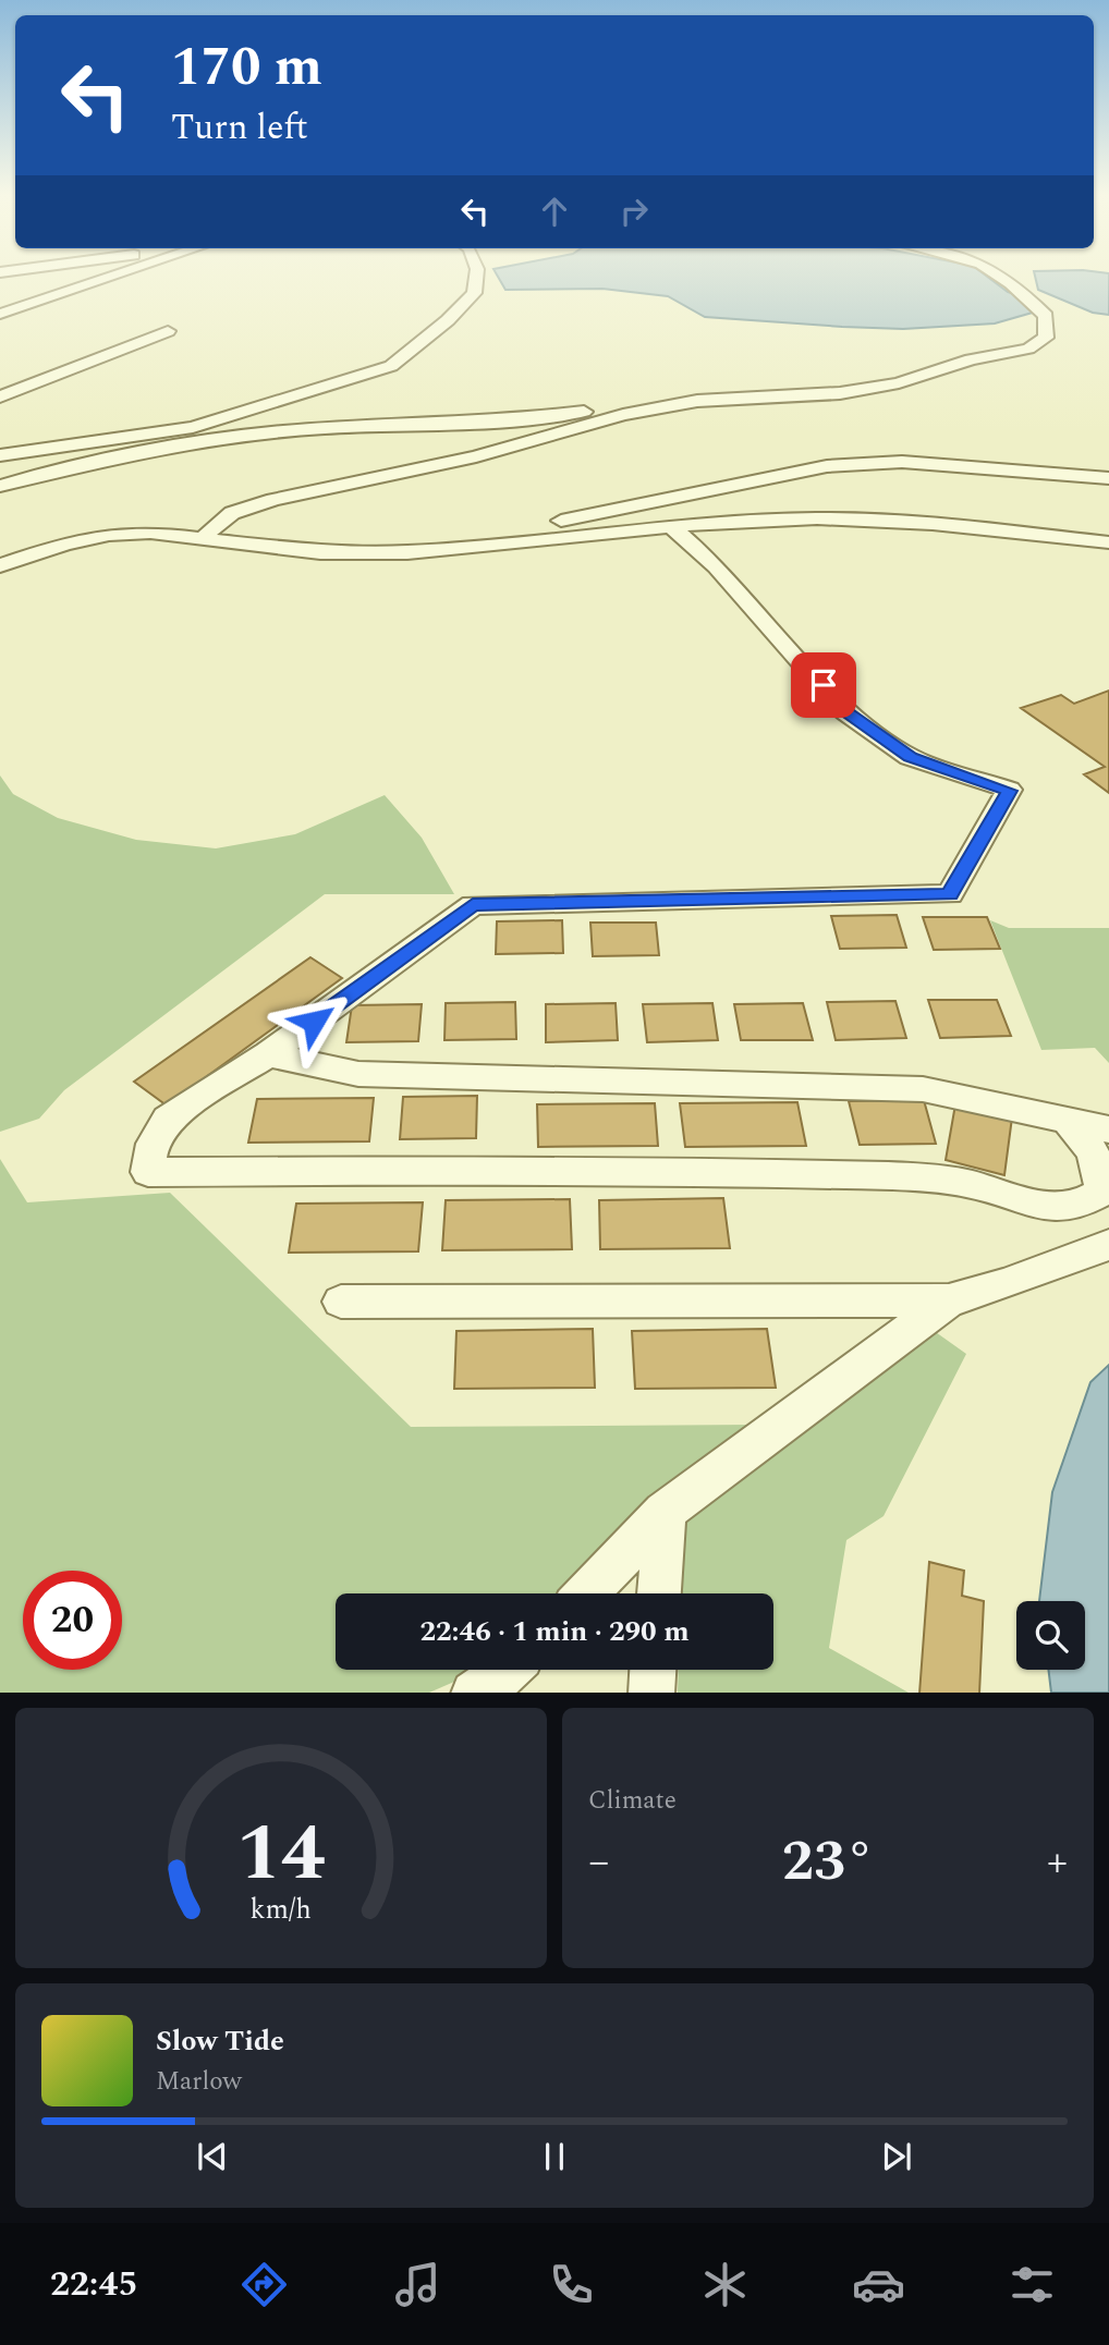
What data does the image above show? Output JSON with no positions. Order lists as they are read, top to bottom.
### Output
{
  "page": {
    "turn": ["170 m", "Turn left"],
    "limit": "20",
    "trip": "22:46 · 1 min · 290 m",
    "tile": "Climate",
    "heat": ["−", "23°", "+"],
    "song": ["Slow Tide", "Marlow"],
    "tabs": "22:45",
    "gauge": ["14", "km/h"]
  }
}
